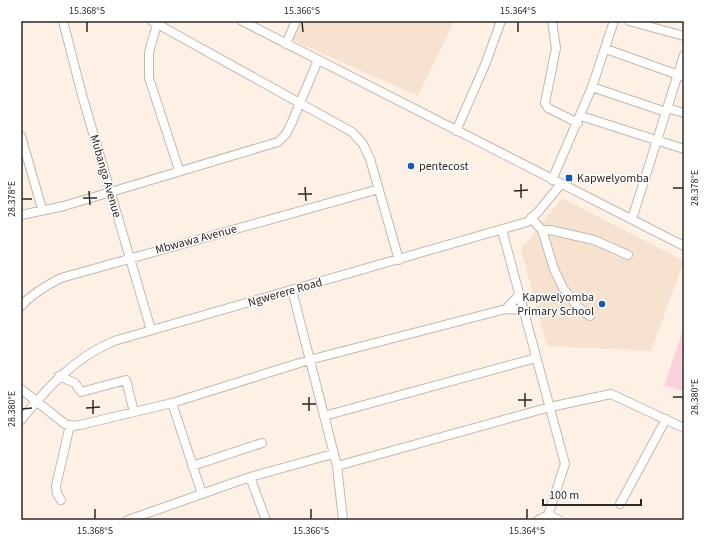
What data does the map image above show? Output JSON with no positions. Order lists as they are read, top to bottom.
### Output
{
  "streets": {
    "street": ["Mubanga Avenue", "Mbwawa Avenue", "Ngwerere Road"]
  },
  "crossings": [
    ["Mubanga Avenue", "Mbwawa Avenue"],
    ["Mubanga Avenue", "Ngwerere Road"]
  ],
  "places": {
    "other": ["pentecost", "Kapwelyomba Primary School"],
    "transit": ["Kapwelyomba"]
  },
  "scale_bar": "100 m",
  "coordinates": [
    "15.368°S",
    "15.366°S",
    "15.364°S",
    "28.378°E",
    "28.380°E"
  ]
}
